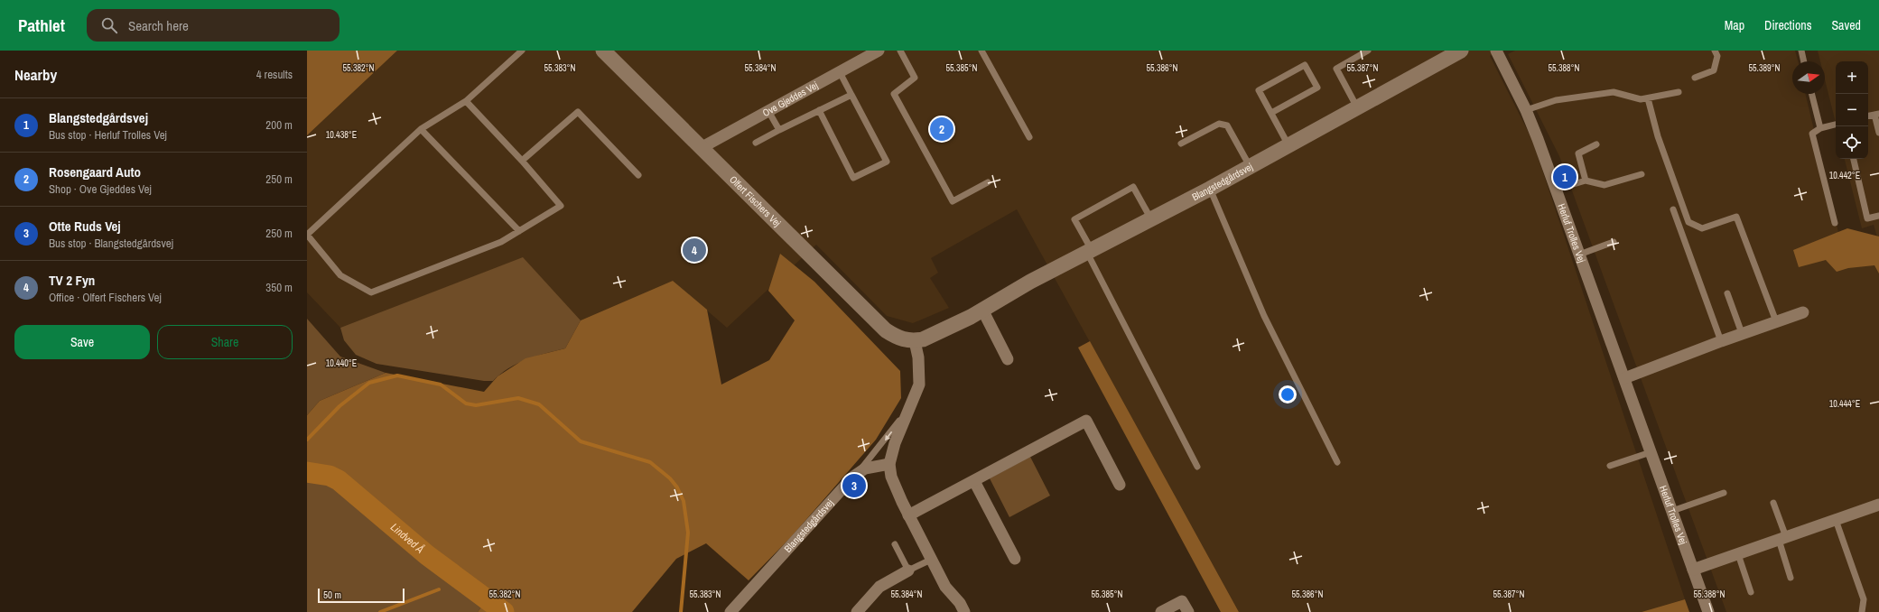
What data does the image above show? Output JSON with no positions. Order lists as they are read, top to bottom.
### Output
{
  "streets": {
    "street": [
      "Ove Gjeddes Vej",
      "Blangstedgårdsvej",
      "Olfert Fischers Vej",
      "Herluf Trolles Vej"
    ]
  },
  "crossings": [
    ["Ove Gjeddes Vej", "Olfert Fischers Vej"],
    ["Blangstedgårdsvej", "Olfert Fischers Vej"]
  ],
  "water": ["Lindved Å"],
  "scale_bar": "50 m",
  "north": "right",
  "page": {
    "header": "Pathlet",
    "search": "Search here",
    "nav": ["Map", "Directions", "Saved"],
    "heading": ["Nearby", "4 results"],
    "map_buttons": ["+", "−"],
    "list": [
      {
        "mark": "1",
        "name": "Blangstedgårdsvej",
        "note": "Bus stop · Herluf Trolles Vej",
        "value": "200 m"
      },
      {
        "mark": "2",
        "name": "Rosengaard Auto",
        "note": "Shop · Ove Gjeddes Vej",
        "value": "250 m"
      },
      {
        "mark": "3",
        "name": "Otte Ruds Vej",
        "note": "Bus stop · Blangstedgårdsvej",
        "value": "250 m"
      },
      {
        "mark": "4",
        "name": "TV 2 Fyn",
        "note": "Office · Olfert Fischers Vej",
        "value": "350 m"
      }
    ],
    "pins": [
      "2",
      "1",
      "4",
      "3"
    ],
    "buttons": ["Save", "Share"],
    "scale": "50 m"
  },
  "coordinates": [
    "55.382°N",
    "55.383°N",
    "55.384°N",
    "55.385°N",
    "55.386°N",
    "55.387°N",
    "55.388°N",
    "55.389°N",
    "10.438°E",
    "10.442°E",
    "10.440°E",
    "10.444°E"
  ]
}
